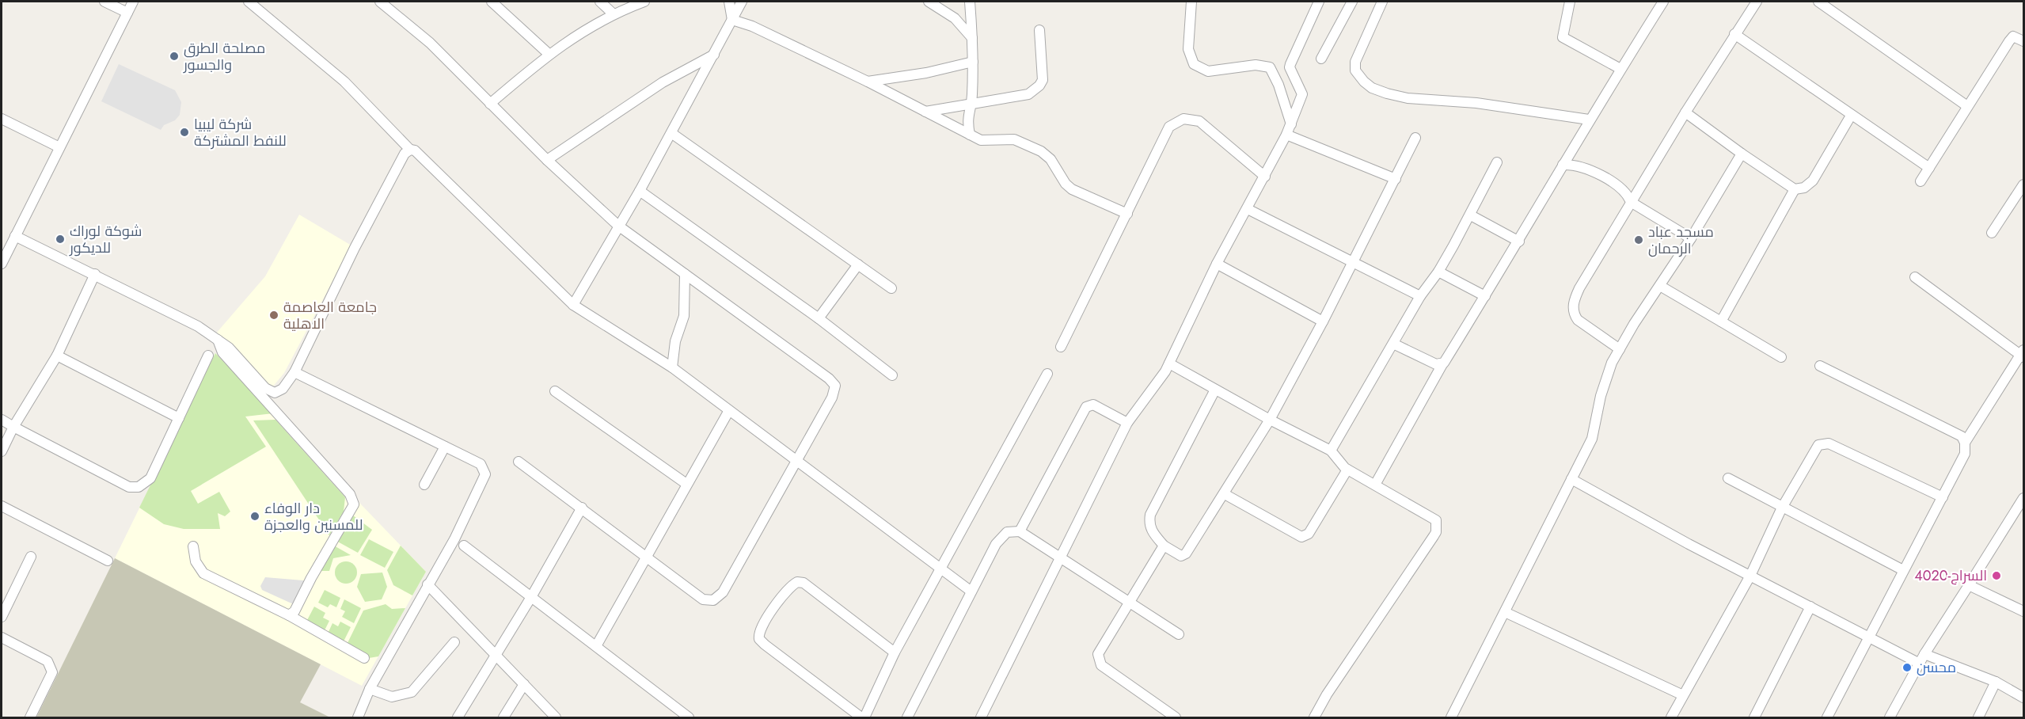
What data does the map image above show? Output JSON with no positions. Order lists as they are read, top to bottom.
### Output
{
  "places": [
    "مصلحة الطرق والجسور",
    "شركة ليبيا للنفط المشتركة",
    "شوكة لوراك للديكور",
    "مسجد عباد الرحمان",
    "جامعة العاصمة الاهلية",
    "دار الوفاء للمسنين والعجزة",
    "السراج-4020",
    "محسن"
  ]
}
